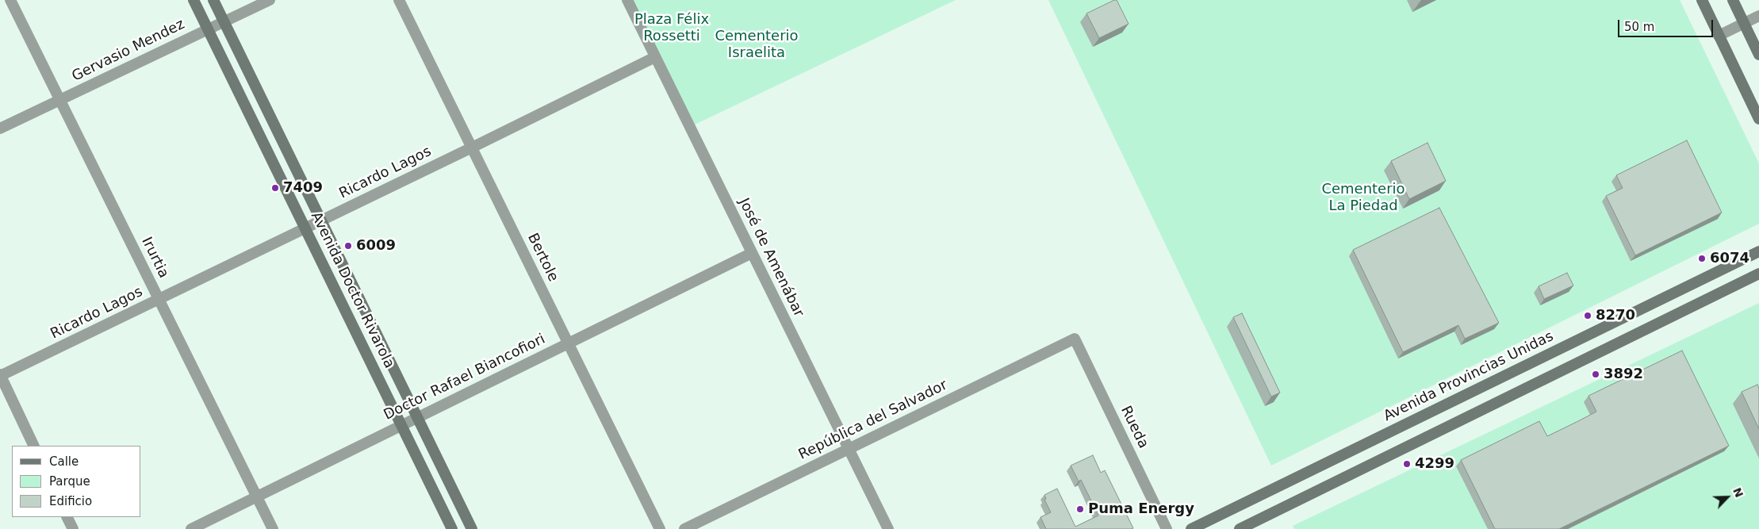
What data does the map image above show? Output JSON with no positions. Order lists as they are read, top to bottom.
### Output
{
  "streets": {
    "main road": ["Avenida Doctor Rivarola", "Avenida Provincias Unidas"],
    "street": [
      "Gervasio Mendez",
      "Ricardo Lagos",
      "Irurtia",
      "Bertole",
      "José de Amenábar",
      "Doctor Rafael Biancofiori",
      "República del Salvador",
      "Rueda"
    ]
  },
  "crossings": [
    ["Gervasio Mendez", "Irurtia"],
    ["Gervasio Mendez", "Avenida Doctor Rivarola"],
    ["Ricardo Lagos", "Irurtia"],
    ["Ricardo Lagos", "Bertole"],
    ["Ricardo Lagos", "José de Amenábar"],
    ["Ricardo Lagos", "Avenida Doctor Rivarola"],
    ["Irurtia", "Doctor Rafael Biancofiori"],
    ["Bertole", "Doctor Rafael Biancofiori"],
    ["José de Amenábar", "Doctor Rafael Biancofiori"],
    ["José de Amenábar", "República del Salvador"],
    ["Avenida Doctor Rivarola", "Doctor Rafael Biancofiori"],
    ["República del Salvador", "Rueda"]
  ],
  "parks": ["Plaza Félix Rossetti", "Cementerio Israelita", "Cementerio La Piedad"],
  "places": [
    "7409",
    "6009",
    "6074",
    "8270",
    "3892",
    "4299",
    "Puma Energy"
  ],
  "legend": ["Calle", "Parque", "Edificio"],
  "scale_bar": "50 m",
  "north": "top right"
}
